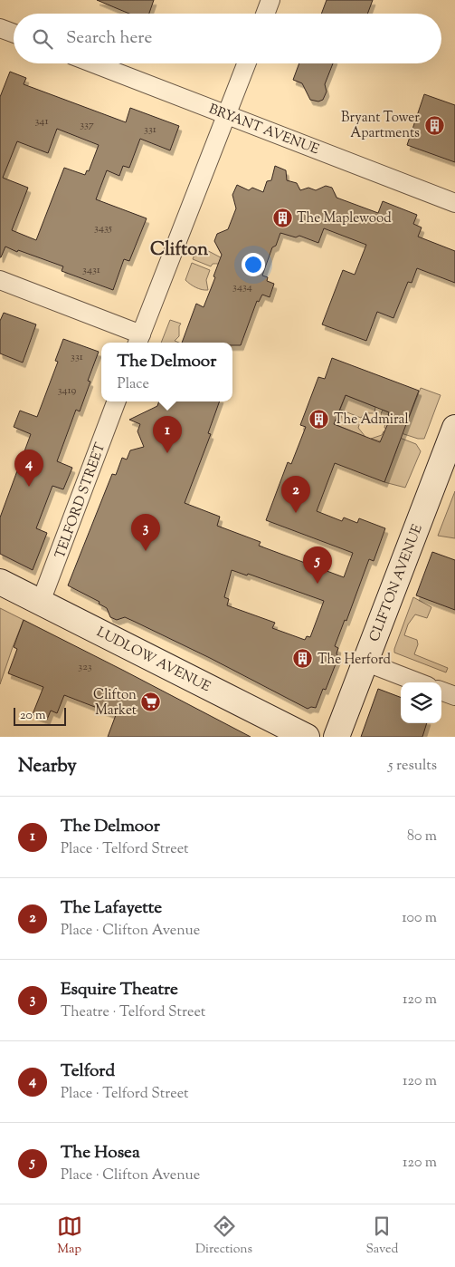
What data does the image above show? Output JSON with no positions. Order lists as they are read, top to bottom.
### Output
{
  "streets": {
    "main road": ["CLIFTON AVENUE", "LUDLOW AVENUE"],
    "street": ["BRYANT AVENUE", "TELFORD STREET"]
  },
  "crossings": [
    ["TELFORD STREET", "LUDLOW AVENUE"]
  ],
  "districts": ["Clifton"],
  "places": {
    "building": [
      "Bryant Tower Apartments",
      "The Maplewood",
      "The Admiral",
      "The Herford"
    ],
    "supermarket": ["Clifton Market"]
  },
  "house_numbers": [
    "341",
    "337",
    "331",
    "3435",
    "3431",
    "3434",
    "331",
    "3419",
    "323"
  ],
  "scale_bar": "20 m",
  "page": {
    "search": "Search here",
    "popup": ["The Delmoor", "Place"],
    "pins": [
      "1",
      "4",
      "2",
      "3",
      "5"
    ],
    "scale": "20 m",
    "heading": ["Nearby", "5 results"],
    "list": [
      {
        "mark": "1",
        "name": "The Delmoor",
        "note": "Place · Telford Street",
        "value": "80 m"
      },
      {
        "mark": "2",
        "name": "The Lafayette",
        "note": "Place · Clifton Avenue",
        "value": "100 m"
      },
      {
        "mark": "3",
        "name": "Esquire Theatre",
        "note": "Theatre · Telford Street",
        "value": "120 m"
      },
      {
        "mark": "4",
        "name": "Telford",
        "note": "Place · Telford Street",
        "value": "120 m"
      },
      {
        "mark": "5",
        "name": "The Hosea",
        "note": "Place · Clifton Avenue",
        "value": "120 m"
      }
    ],
    "nav": ["Map", "Directions", "Saved"]
  }
}
